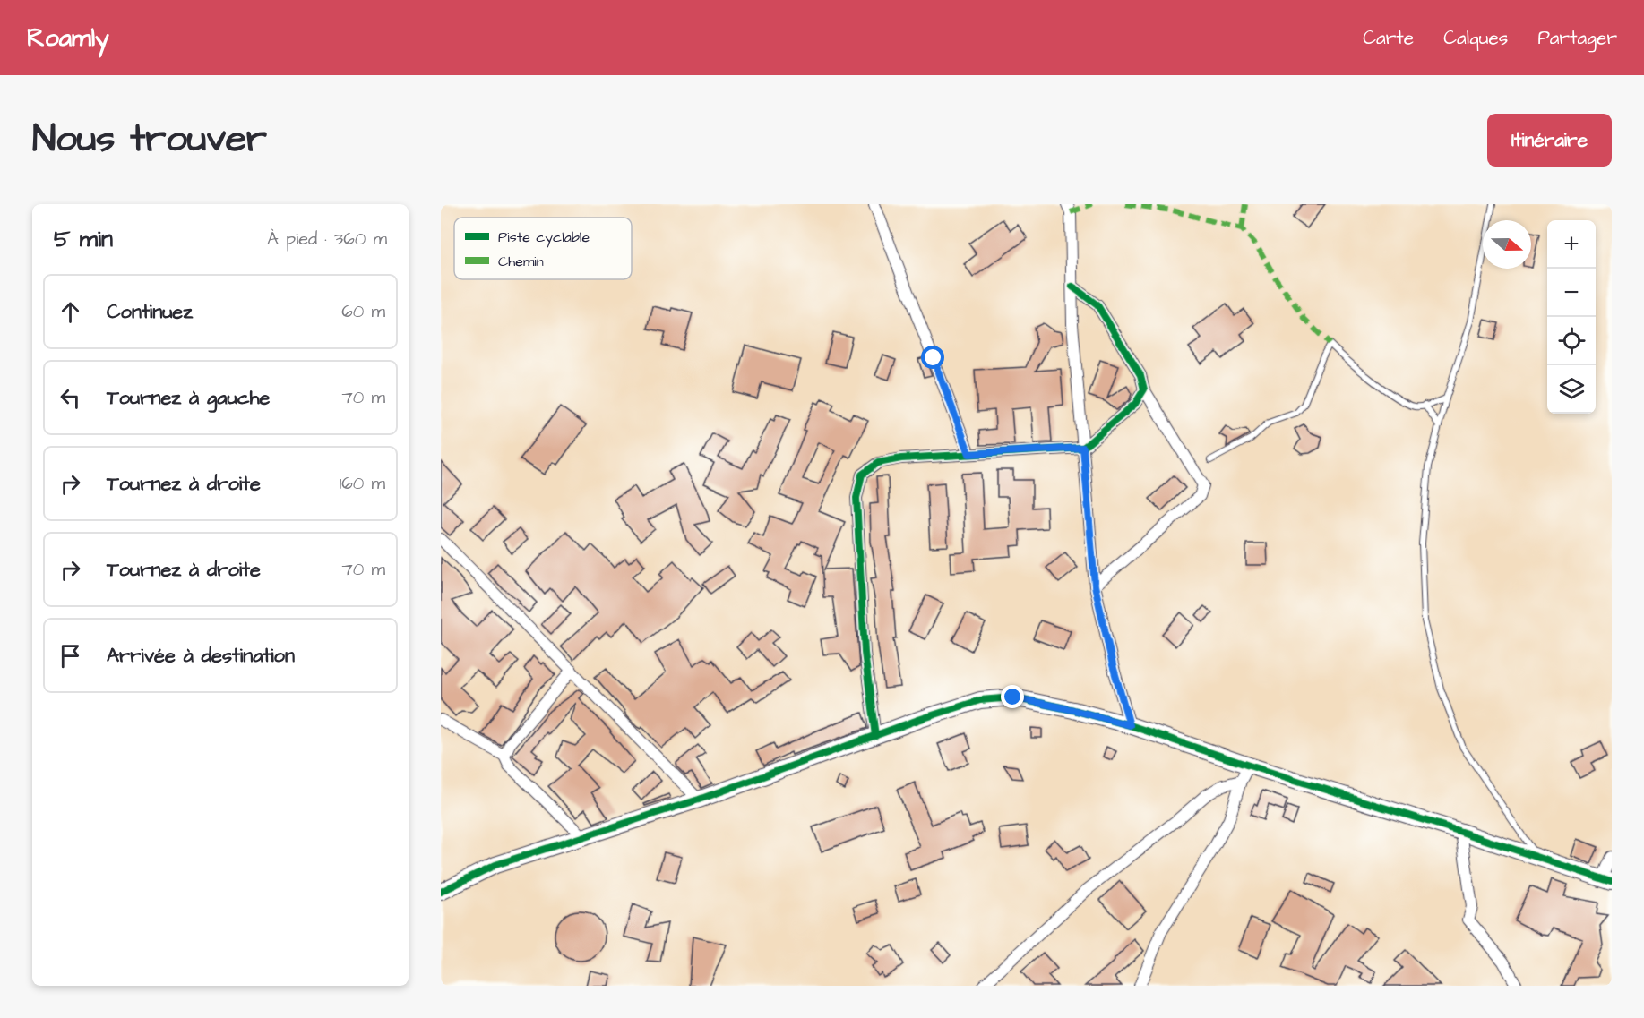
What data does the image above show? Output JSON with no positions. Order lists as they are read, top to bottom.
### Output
{
  "legend": ["Piste cyclable", "Chemin"],
  "north": "right",
  "page": {
    "header": "Roamly",
    "nav": ["Carte", "Calques", "Partager"],
    "title": "Nous trouver",
    "buttons": "Itinéraire",
    "heading": ["5 min", "À pied · 360 m"],
    "map_buttons": ["+", "−"],
    "list": [
      ["Continuez", "60 m"],
      ["Tournez à gauche", "70 m"],
      ["Tournez à droite", "160 m"],
      ["Tournez à droite", "70 m"],
      "Arrivée à destination"
    ]
  }
}
